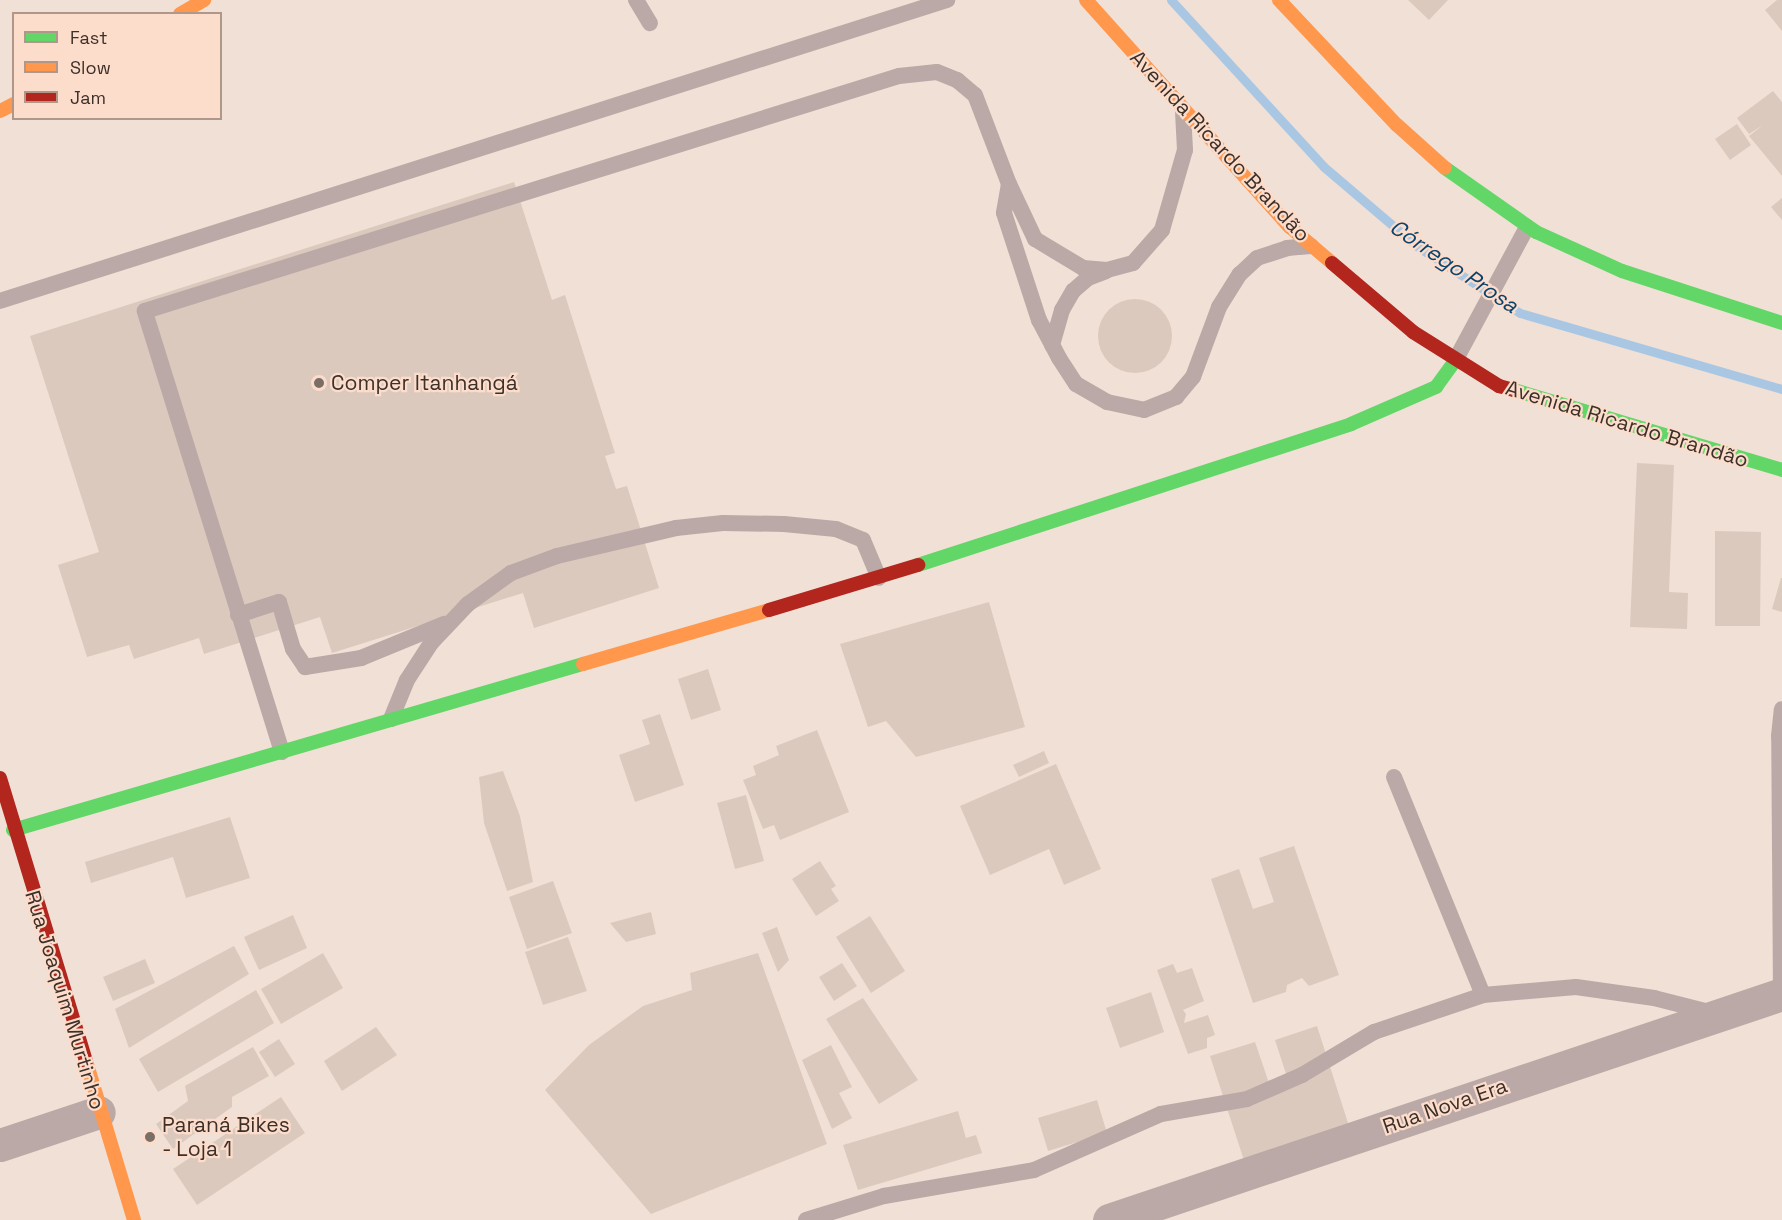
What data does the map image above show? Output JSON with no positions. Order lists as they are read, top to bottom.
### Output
{
  "streets": {
    "main road": ["Avenida Ricardo Brandão", "Rua Joaquim Murtinho"],
    "street": ["Rua Nova Era"]
  },
  "water": ["Córrego Prosa"],
  "places": ["Comper Itanhangá", "Paraná Bikes - Loja 1"],
  "legend": ["Fast", "Slow", "Jam"]
}
